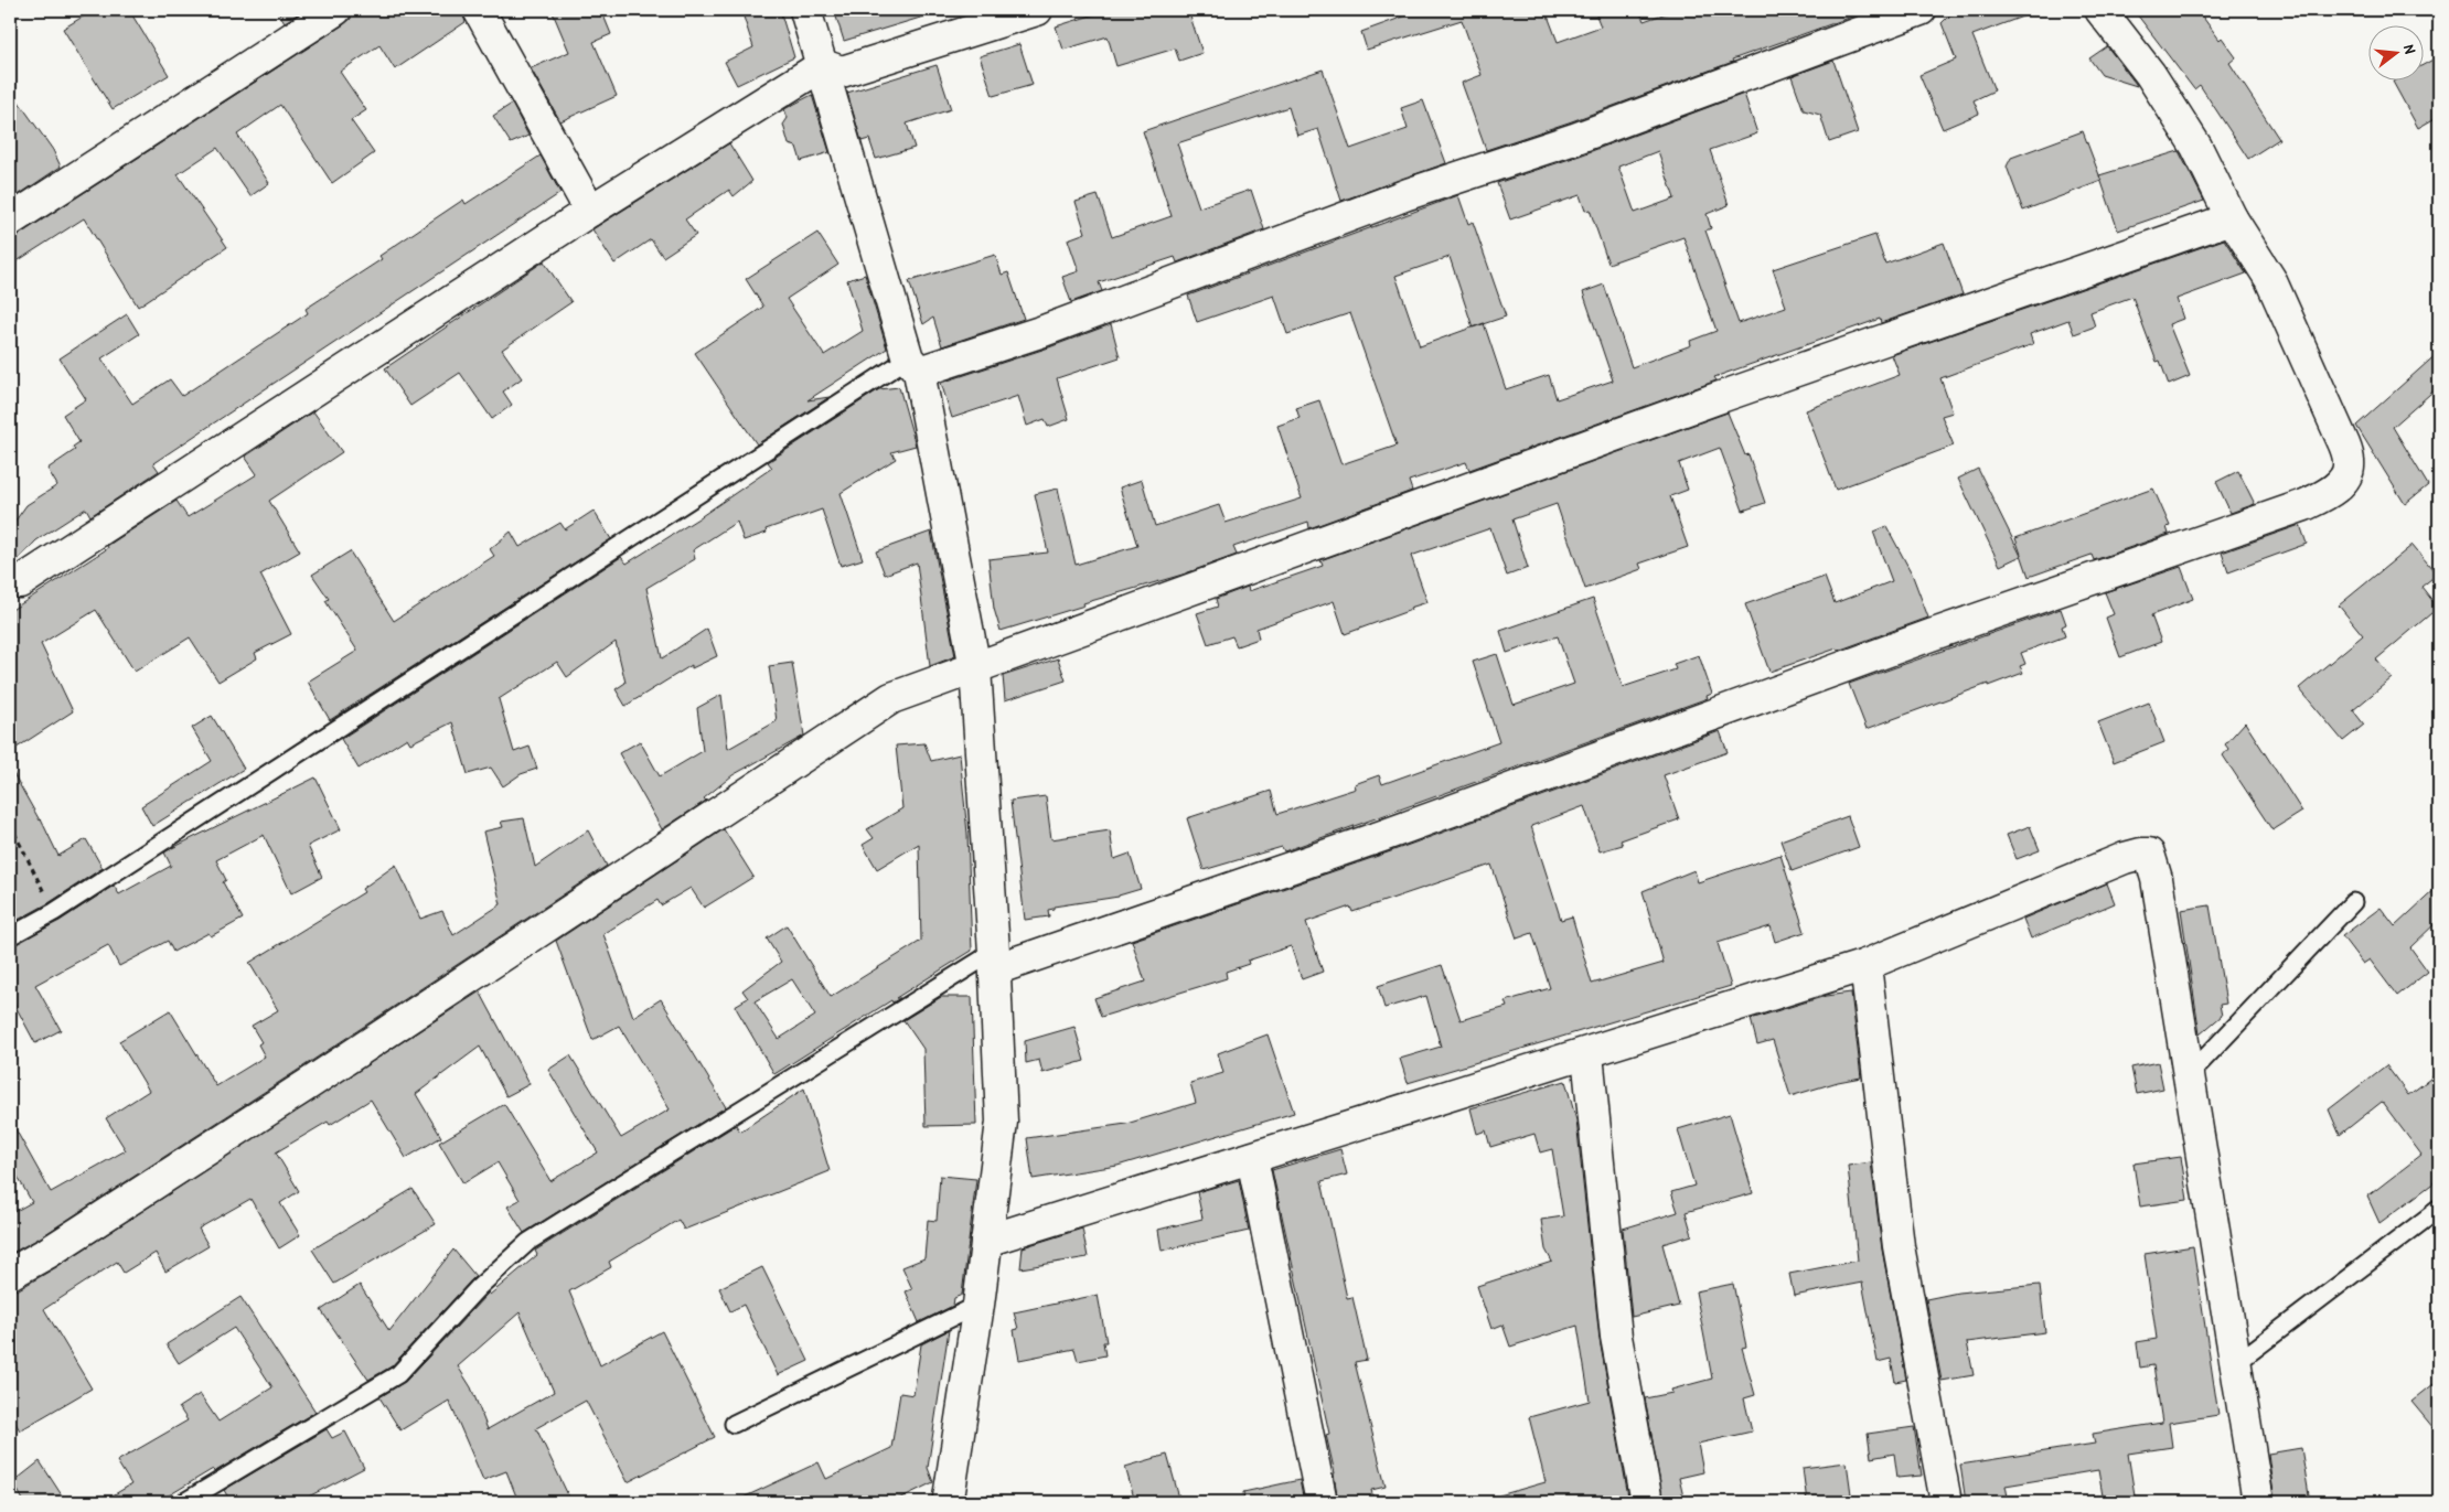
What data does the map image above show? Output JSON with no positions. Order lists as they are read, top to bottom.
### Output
{
  "north": "right"
}
